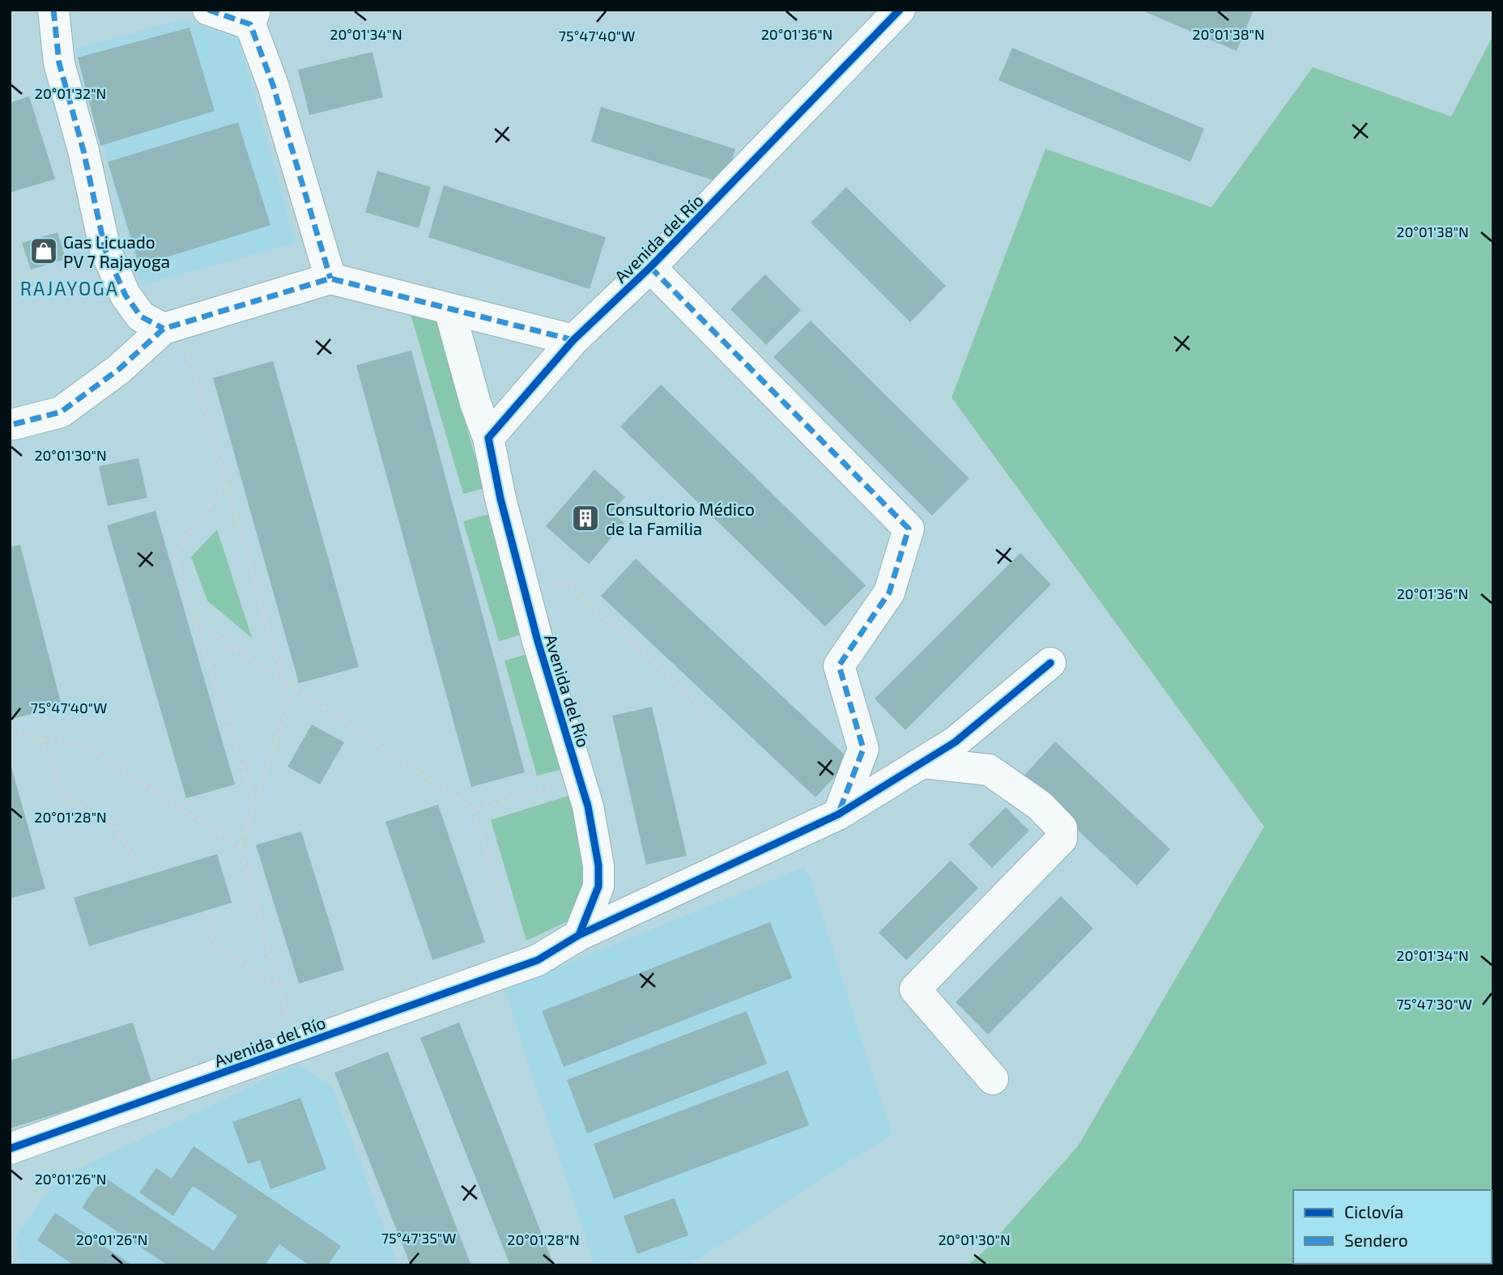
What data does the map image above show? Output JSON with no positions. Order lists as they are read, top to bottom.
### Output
{
  "streets": {
    "street": ["Avenida del Río"]
  },
  "districts": ["RAJAYOGA"],
  "places": {
    "shop": ["Gas Licuado PV 7 Rajayoga"],
    "building": ["Consultorio Médico de la Familia"]
  },
  "legend": ["Ciclovía", "Sendero"],
  "coordinates": [
    "20°01'36\"N",
    "20°01'34\"N",
    "20°01'38\"N",
    "75°47'40\"W",
    "20°01'32\"N",
    "20°01'30\"N",
    "20°01'28\"N",
    "75°47'30\"W",
    "20°01'26\"N",
    "75°47'35\"W"
  ]
}
